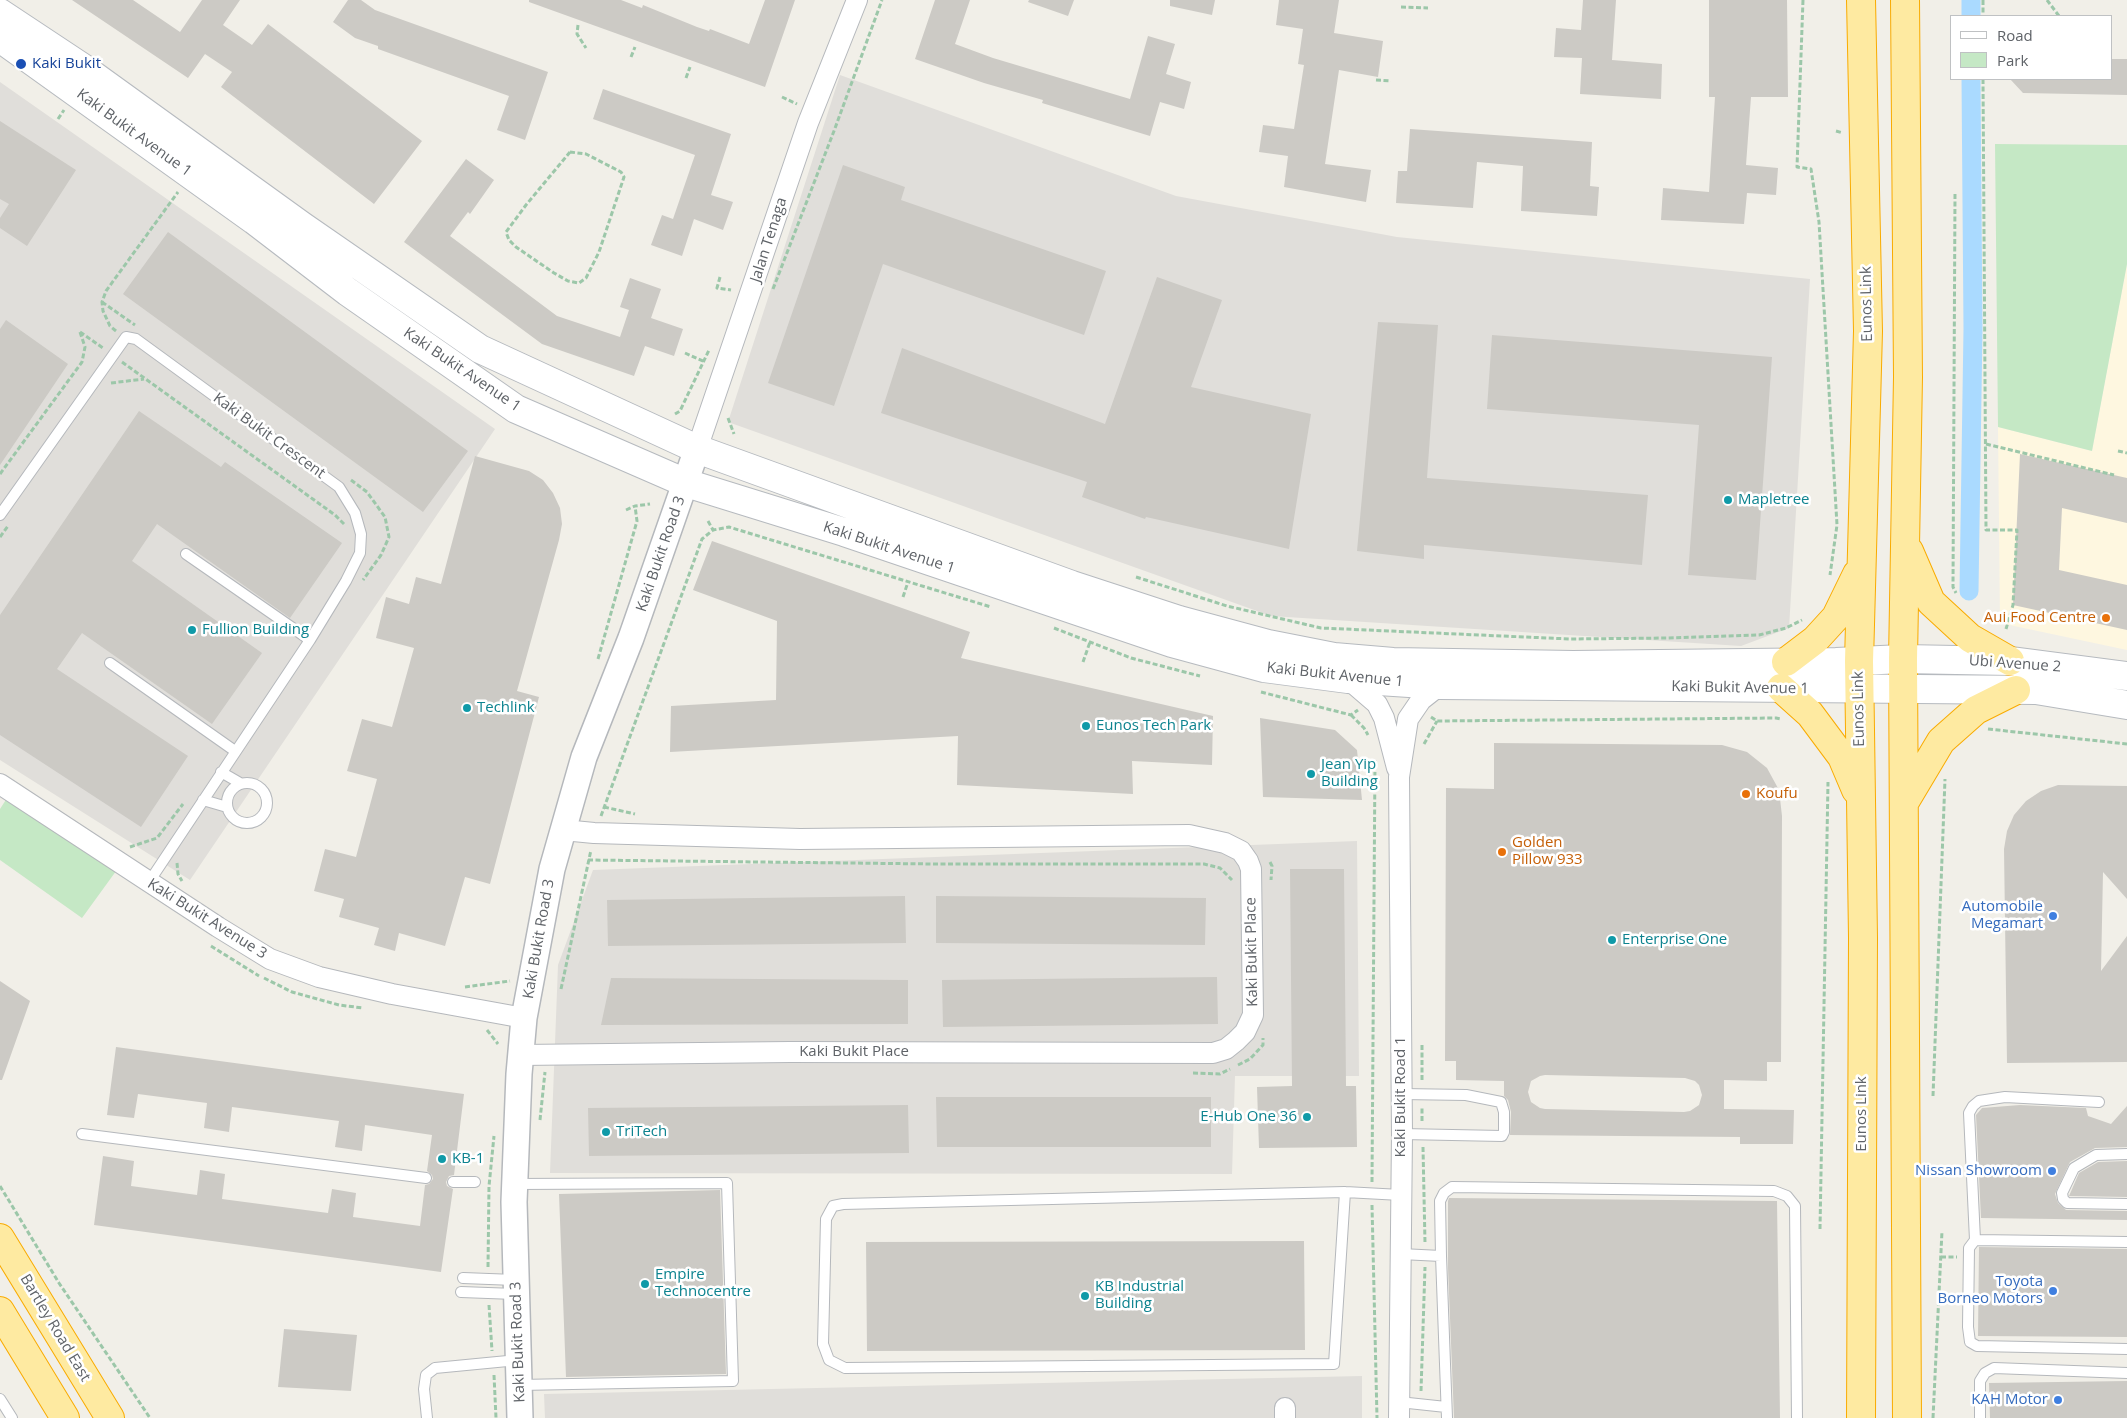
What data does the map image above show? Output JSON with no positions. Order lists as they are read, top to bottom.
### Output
{
  "streets": {
    "highway": ["Eunos Link", "Bartley Road East"],
    "main road": ["Kaki Bukit Avenue 1", "Ubi Avenue 2"],
    "street": [
      "Jalan Tenaga",
      "Kaki Bukit Road 3",
      "Kaki Bukit Avenue 3",
      "Kaki Bukit Place",
      "Kaki Bukit Road 1"
    ],
    "lane": ["Kaki Bukit Crescent"]
  },
  "crossings": [
    ["Kaki Bukit Avenue 1", "Jalan Tenaga"],
    ["Kaki Bukit Avenue 1", "Eunos Link"],
    ["Kaki Bukit Avenue 1", "Kaki Bukit Road 3"],
    ["Kaki Bukit Avenue 1", "Ubi Avenue 2"],
    ["Kaki Bukit Avenue 1", "Kaki Bukit Road 1"],
    ["Jalan Tenaga", "Kaki Bukit Road 3"],
    ["Kaki Bukit Road 3", "Kaki Bukit Avenue 3"],
    ["Kaki Bukit Road 3", "Kaki Bukit Place"]
  ],
  "places": [
    "Kaki Bukit",
    "Mapletree",
    "Aui Food Centre",
    "Fullion Building",
    "Techlink",
    "Eunos Tech Park",
    "Jean Yip Building",
    "Koufu",
    "Golden Pillow 933",
    "Automobile Megamart",
    "Enterprise One",
    "E-Hub One 36",
    "TriTech",
    "KB-1",
    "Nissan Showroom",
    "Empire Technocentre",
    "Toyota Borneo Motors",
    "KB Industrial Building",
    "KAH Motor"
  ],
  "legend": ["Road", "Park"]
}
